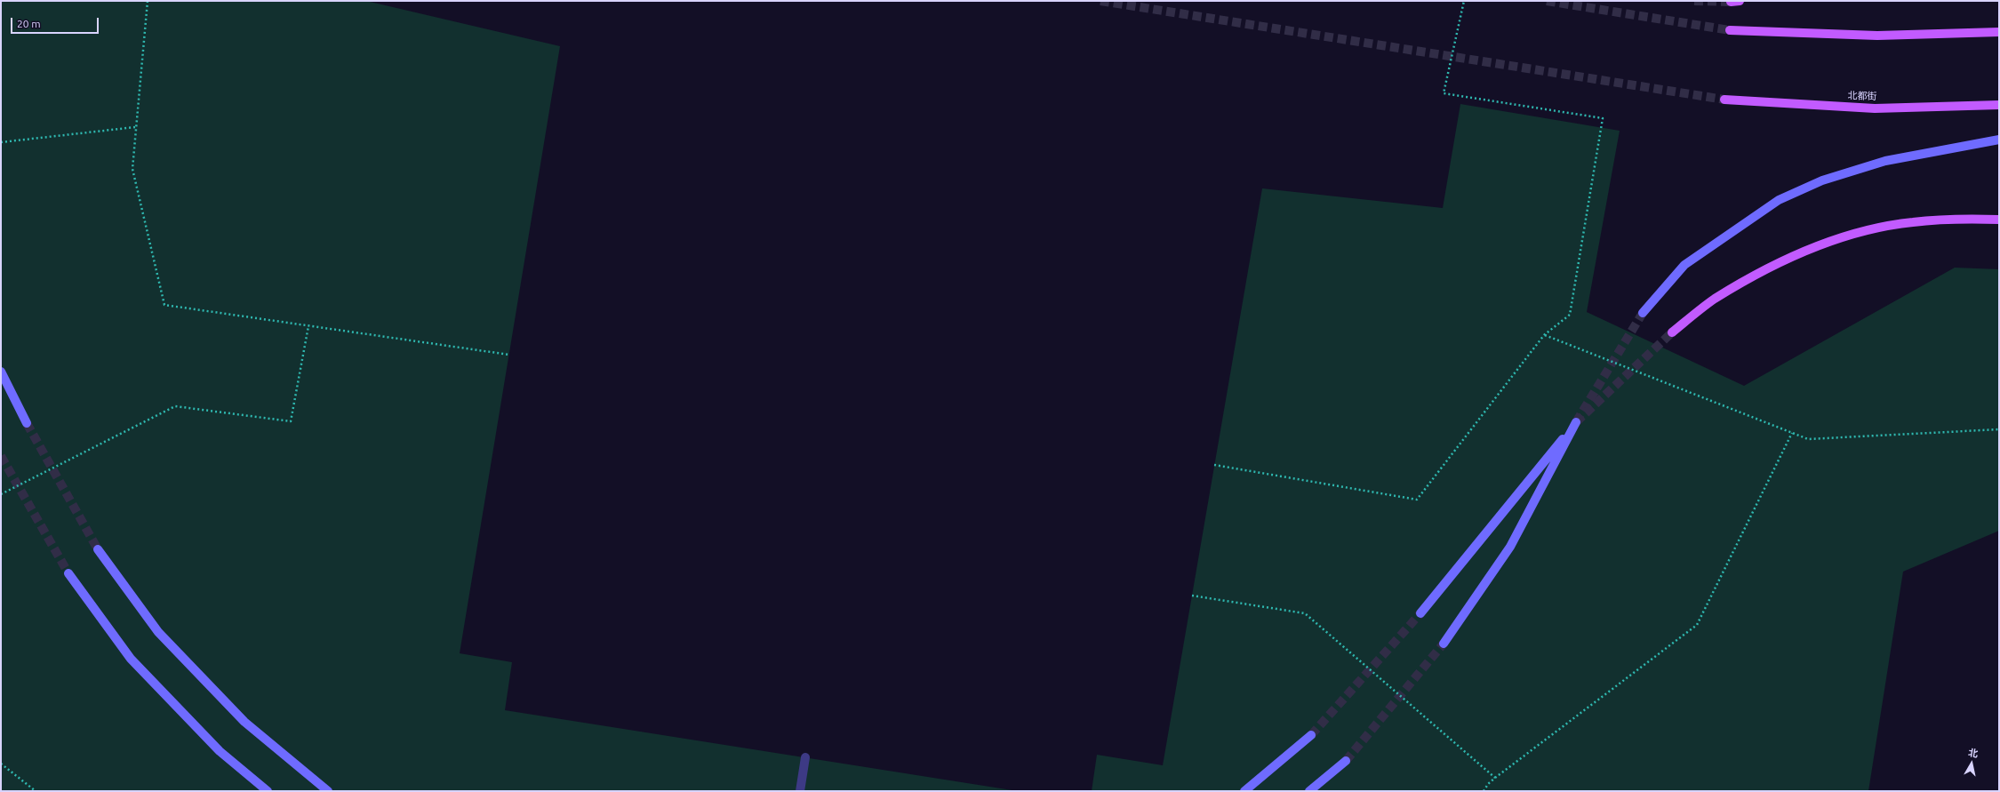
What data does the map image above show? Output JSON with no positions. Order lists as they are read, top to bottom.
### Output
{
  "streets": {
    "main road": ["北都街"]
  },
  "scale_bar": "20 m",
  "north": "top"
}
